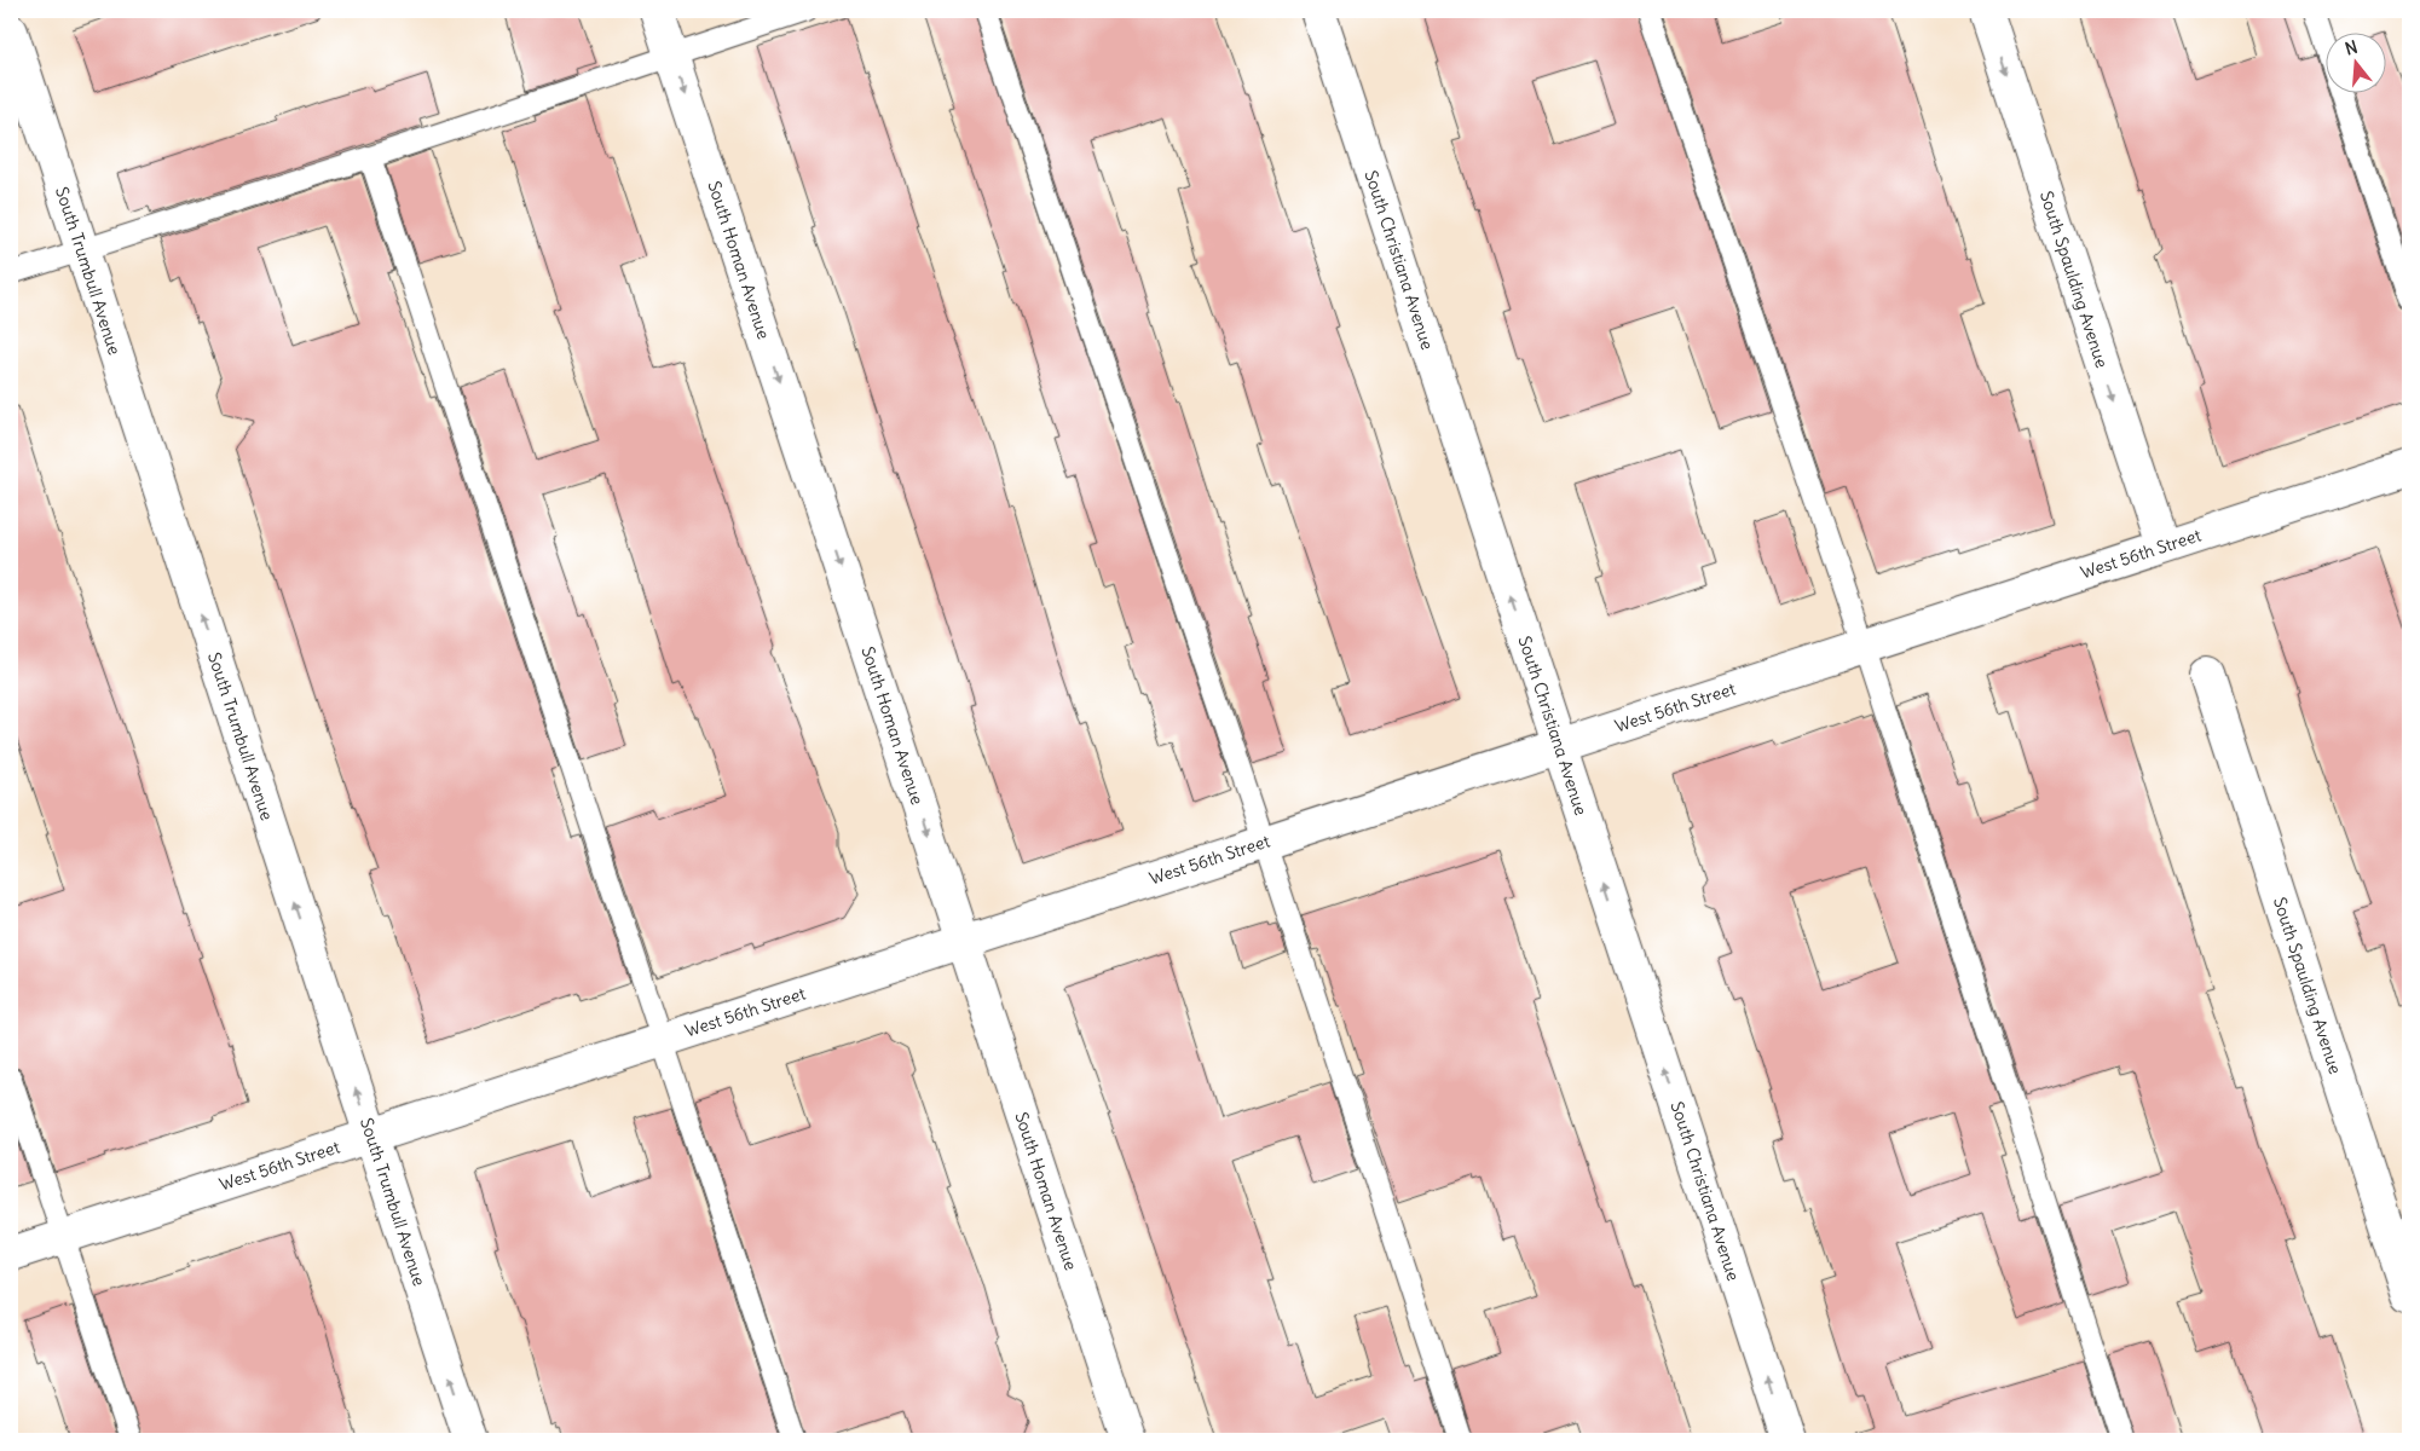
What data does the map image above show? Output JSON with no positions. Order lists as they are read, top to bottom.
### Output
{
  "streets": {
    "street": [
      "South Homan Avenue",
      "South Christiana Avenue",
      "South Trumbull Avenue",
      "South Spaulding Avenue",
      "West 56th Street"
    ]
  },
  "crossings": [
    ["South Homan Avenue", "West 56th Street"],
    ["South Christiana Avenue", "West 56th Street"],
    ["South Trumbull Avenue", "West 56th Street"],
    ["South Spaulding Avenue", "West 56th Street"]
  ],
  "one_way": [
    "South Homan Avenue",
    "South Christiana Avenue",
    "South Trumbull Avenue",
    "South Spaulding Avenue"
  ],
  "north": "top"
}
